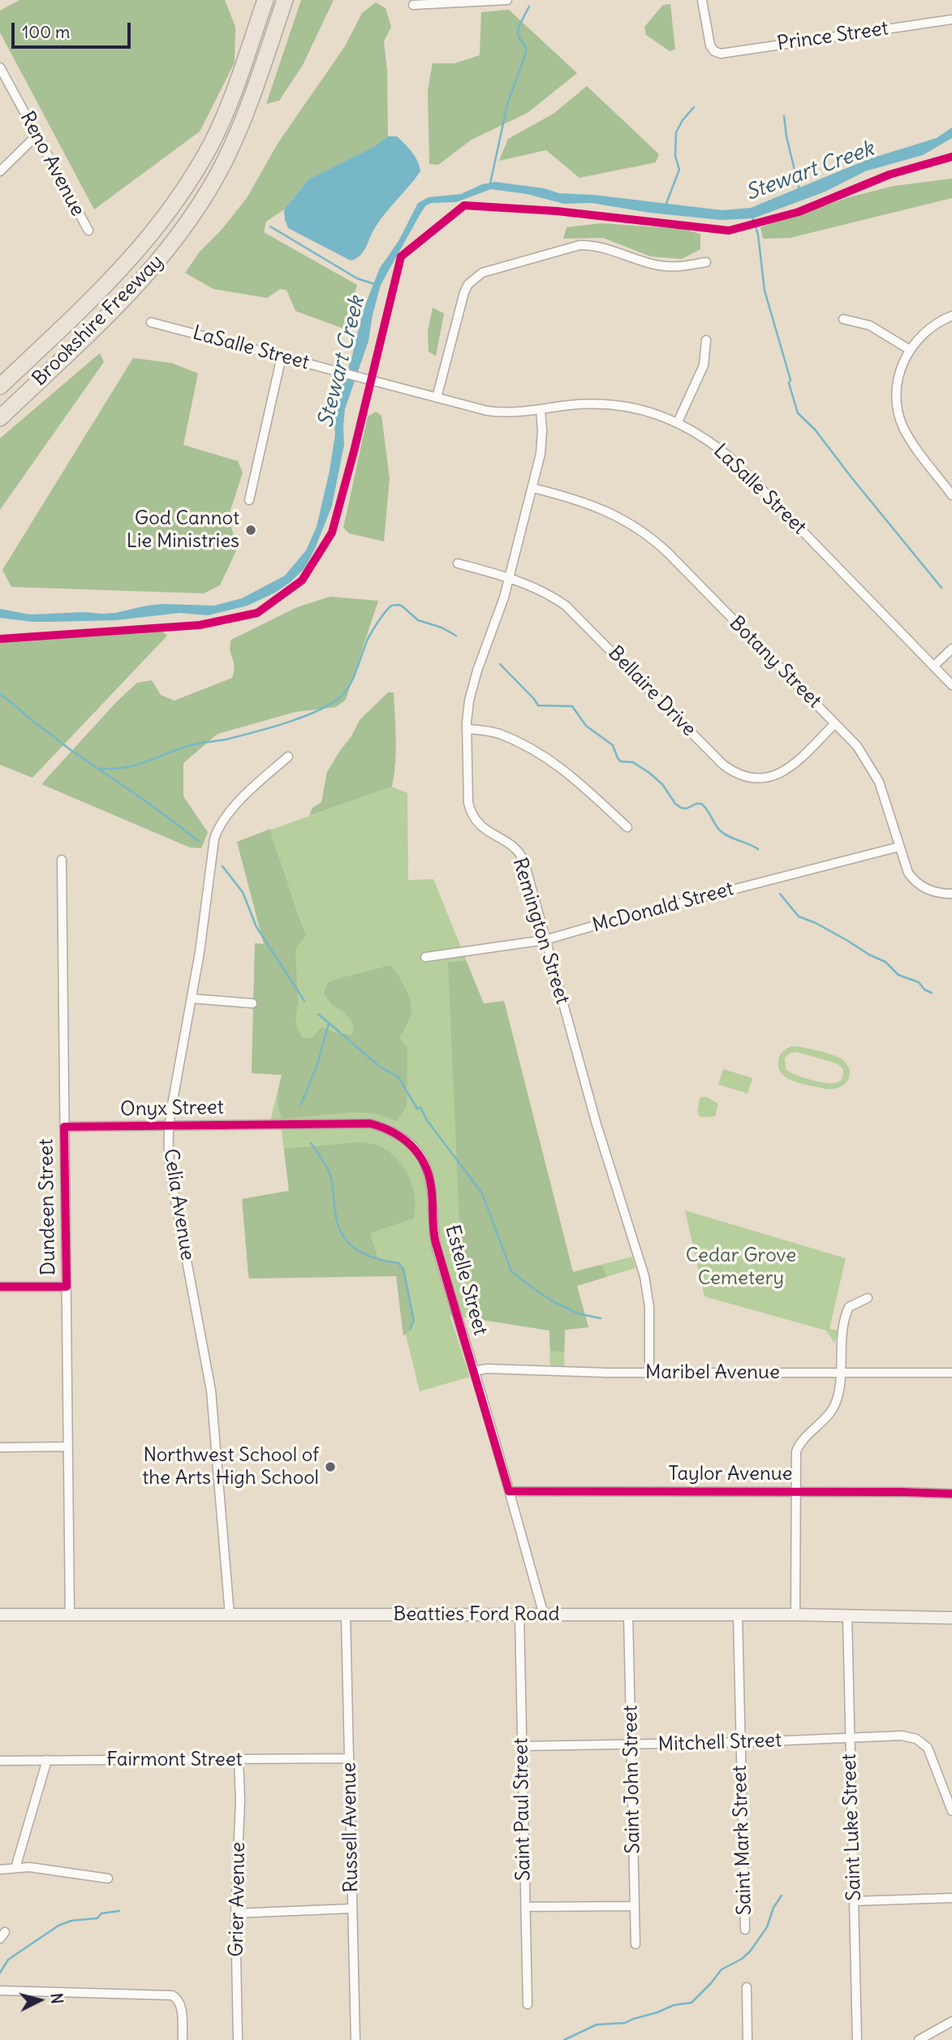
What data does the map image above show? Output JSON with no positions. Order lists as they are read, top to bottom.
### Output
{
  "streets": {
    "highway": ["Brookshire Freeway"],
    "main road": ["Beatties Ford Road"],
    "street": [
      "Prince Street",
      "Reno Avenue",
      "LaSalle Street",
      "Botany Street",
      "Bellaire Drive",
      "McDonald Street",
      "Remington Street",
      "Onyx Street",
      "Celia Avenue",
      "Dundeen Street",
      "Estelle Street",
      "Maribel Avenue",
      "Taylor Avenue",
      "Mitchell Street",
      "Fairmont Street",
      "Saint John Street",
      "Saint Paul Street",
      "Russell Avenue",
      "Saint Luke Street",
      "Saint Mark Street",
      "Grier Avenue"
    ]
  },
  "crossings": [
    ["LaSalle Street", "Remington Street"],
    ["Botany Street", "Bellaire Drive"],
    ["Botany Street", "McDonald Street"],
    ["Botany Street", "Remington Street"],
    ["Bellaire Drive", "Remington Street"],
    ["McDonald Street", "Remington Street"],
    ["Remington Street", "Maribel Avenue"],
    ["Onyx Street", "Celia Avenue"],
    ["Onyx Street", "Dundeen Street"],
    ["Onyx Street", "Estelle Street"],
    ["Celia Avenue", "Beatties Ford Road"],
    ["Dundeen Street", "Beatties Ford Road"],
    ["Estelle Street", "Maribel Avenue"],
    ["Estelle Street", "Taylor Avenue"],
    ["Estelle Street", "Beatties Ford Road"],
    ["Beatties Ford Road", "Saint John Street"],
    ["Beatties Ford Road", "Saint Paul Street"],
    ["Beatties Ford Road", "Russell Avenue"],
    ["Beatties Ford Road", "Saint Luke Street"],
    ["Beatties Ford Road", "Saint Mark Street"],
    ["Mitchell Street", "Saint John Street"],
    ["Mitchell Street", "Saint Paul Street"],
    ["Mitchell Street", "Saint Luke Street"],
    ["Mitchell Street", "Saint Mark Street"],
    ["Fairmont Street", "Russell Avenue"],
    ["Fairmont Street", "Grier Avenue"]
  ],
  "water": ["Stewart Creek"],
  "parks": ["Cedar Grove Cemetery"],
  "places": ["God Cannot Lie Ministries", "Northwest School of the Arts High School"],
  "scale_bar": "100 m",
  "north": "right"
}
